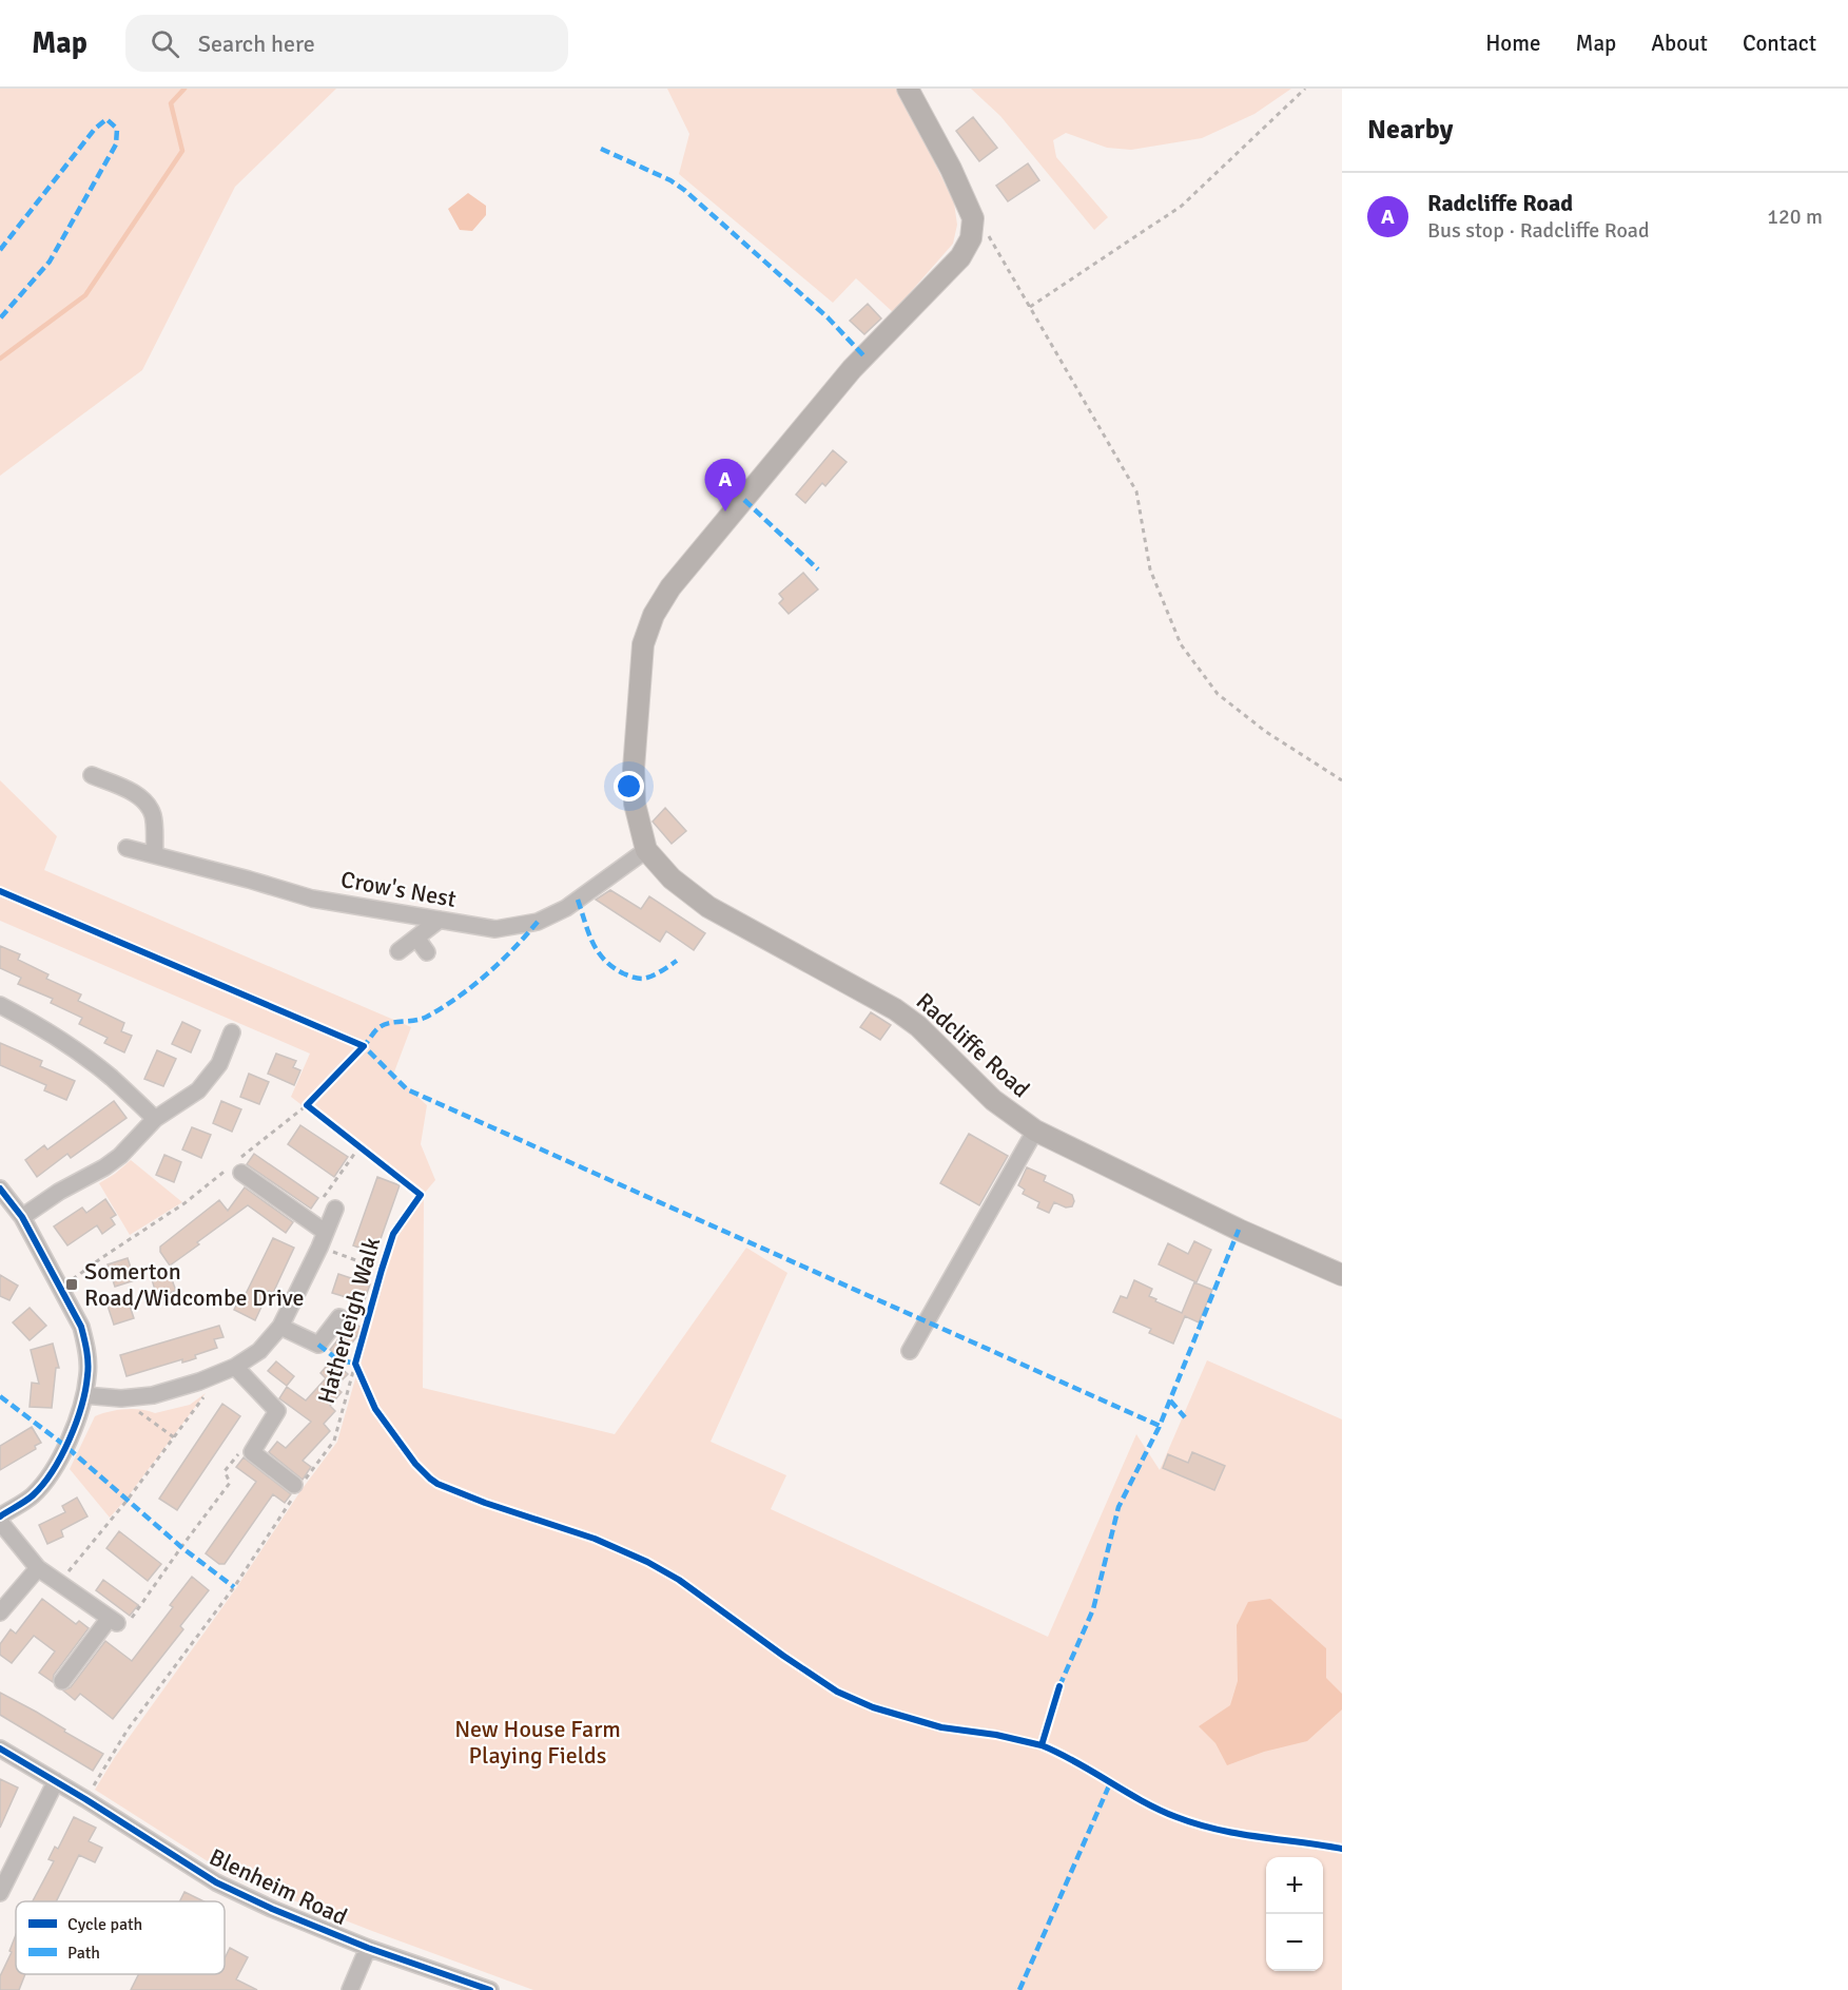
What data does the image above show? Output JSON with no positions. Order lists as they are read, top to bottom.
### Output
{
  "streets": {
    "main road": ["Radcliffe Road"],
    "street": ["Crow's Nest", "Blenheim Road"],
    "cycle path": ["Hatherleigh Walk"]
  },
  "crossings": [
    ["Crow's Nest", "Radcliffe Road"],
    ["Hatherleigh Walk", "Blenheim Road"]
  ],
  "parks": ["New House Farm Playing Fields"],
  "places": {
    "transit": ["Somerton Road/Widcombe Drive"]
  },
  "legend": ["Cycle path", "Path"],
  "page": {
    "header": "Map",
    "search": "Search here",
    "nav": [
      "Home",
      "Map",
      "About",
      "Contact"
    ],
    "heading": "Nearby",
    "list": [
      {
        "mark": "A",
        "name": "Radcliffe Road",
        "note": "Bus stop · Radcliffe Road",
        "value": "120 m"
      }
    ],
    "pins": "A",
    "map_buttons": ["+", "−"]
  }
}
